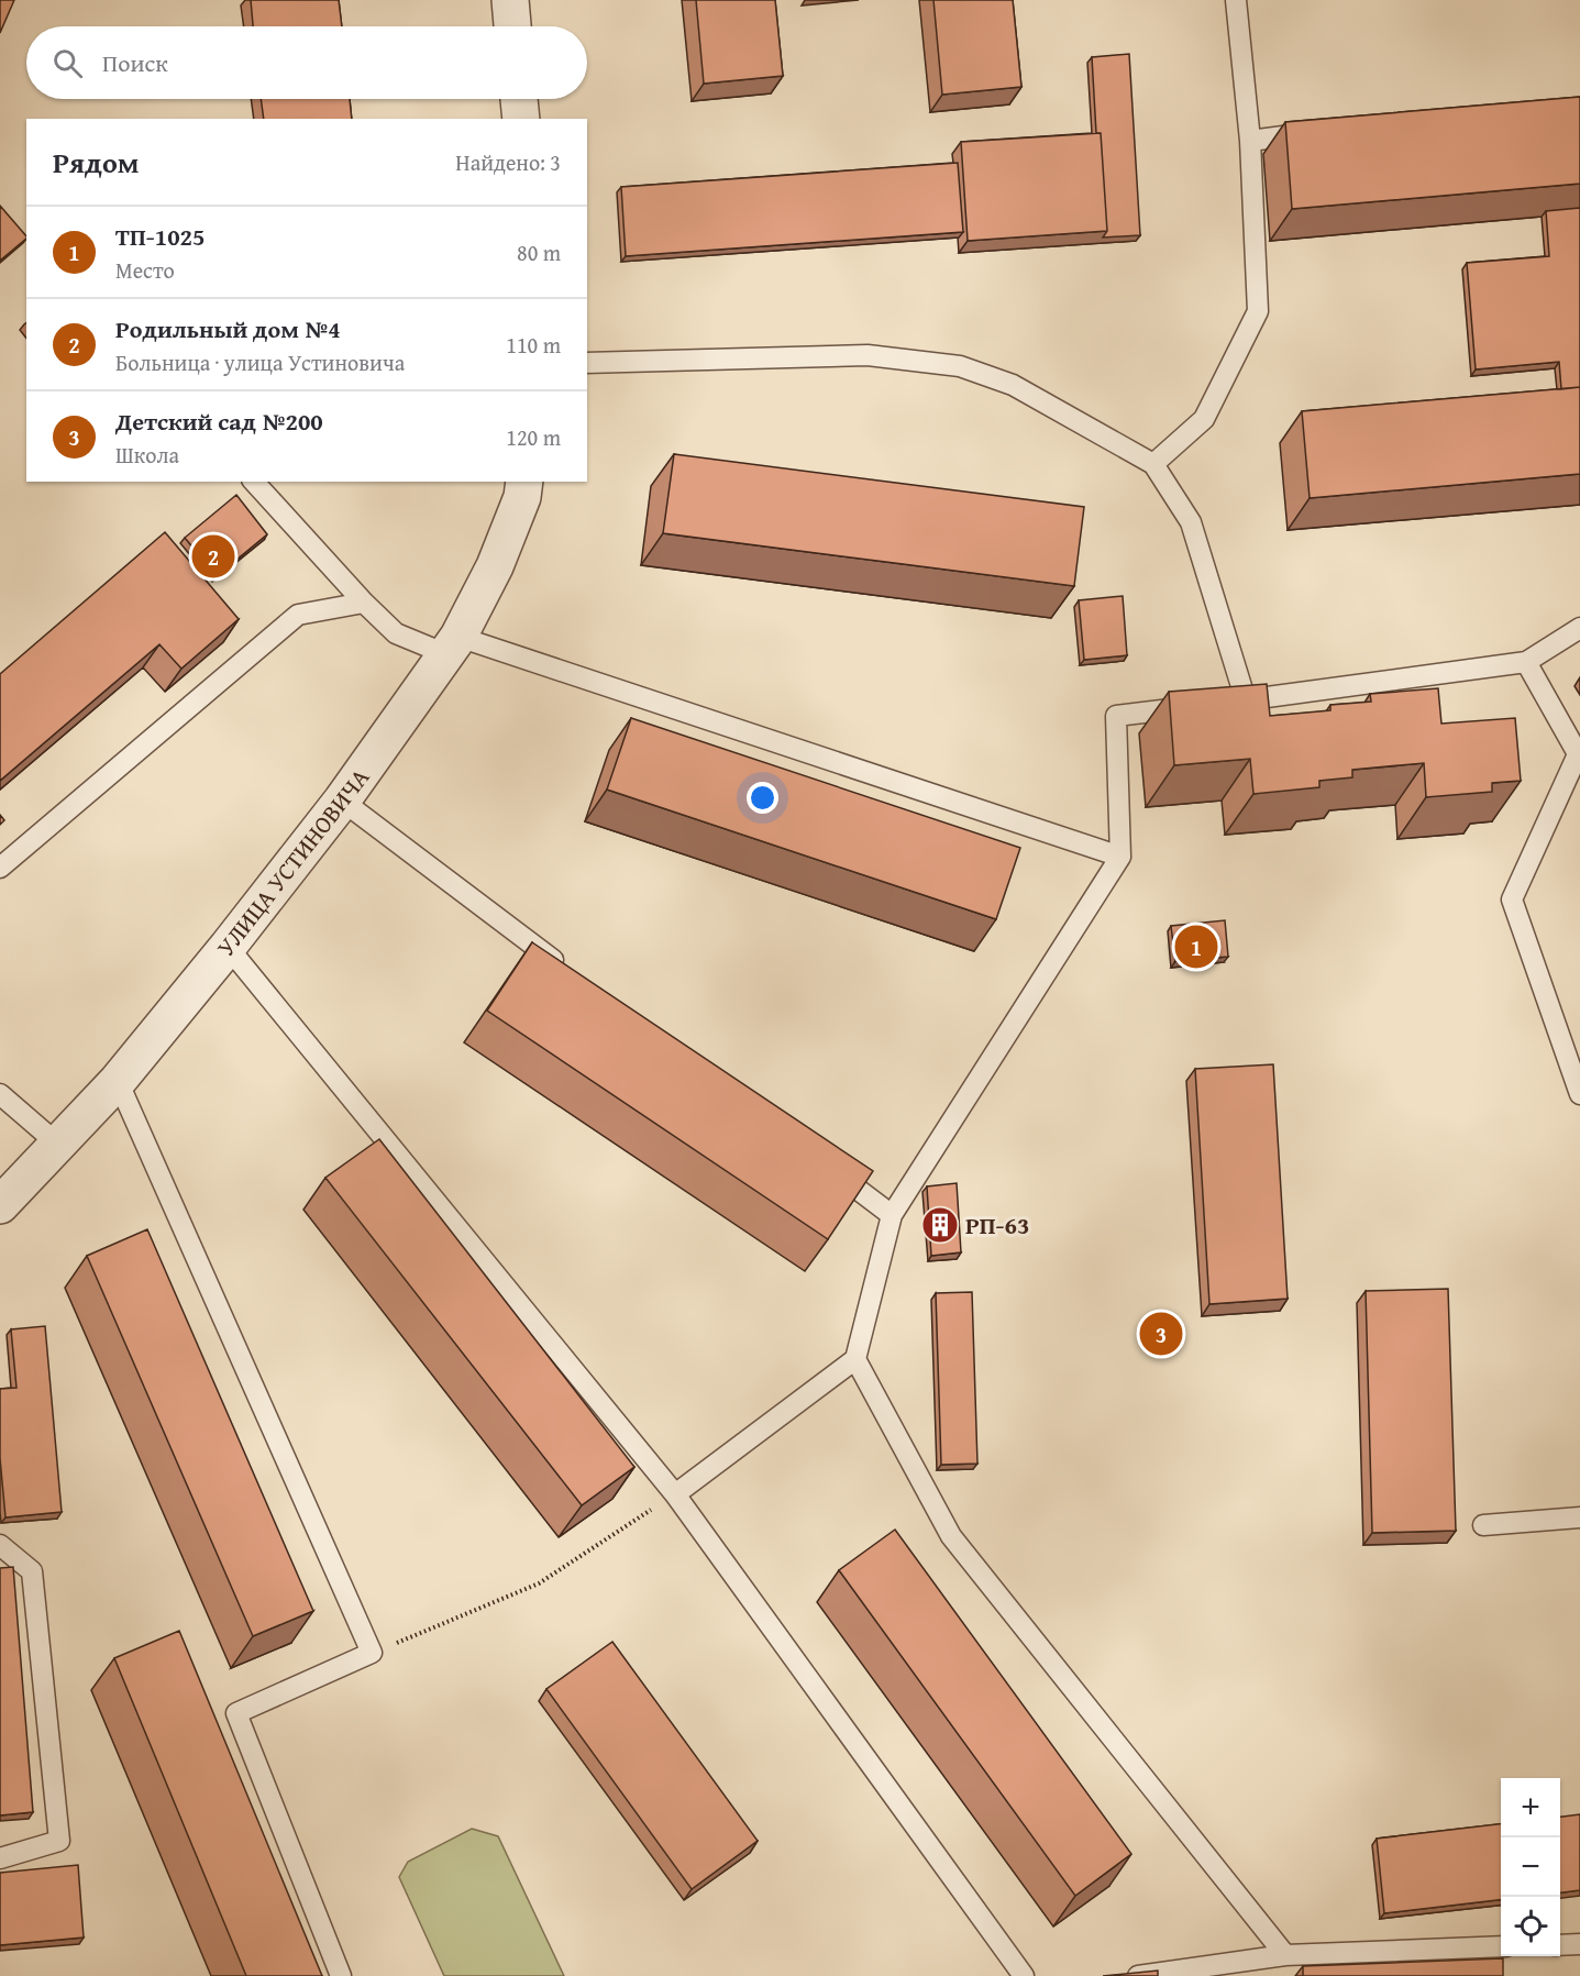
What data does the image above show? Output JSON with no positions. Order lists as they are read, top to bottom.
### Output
{
  "streets": {
    "street": ["УЛИЦА УСТИНОВИЧА"]
  },
  "places": {
    "building": ["РП-63"]
  },
  "page": {
    "search": "Поиск",
    "heading": ["Рядом", "Найдено: 3"],
    "list": [
      {
        "mark": "1",
        "name": "ТП-1025",
        "note": "Место",
        "value": "80 m"
      },
      {
        "mark": "2",
        "name": "Родильный дом №4",
        "note": "Больница · улица Устиновича",
        "value": "110 m"
      },
      {
        "mark": "3",
        "name": "Детский сад №200",
        "note": "Школа",
        "value": "120 m"
      }
    ],
    "pins": ["2", "1", "3"],
    "map_buttons": ["+", "−"]
  }
}
